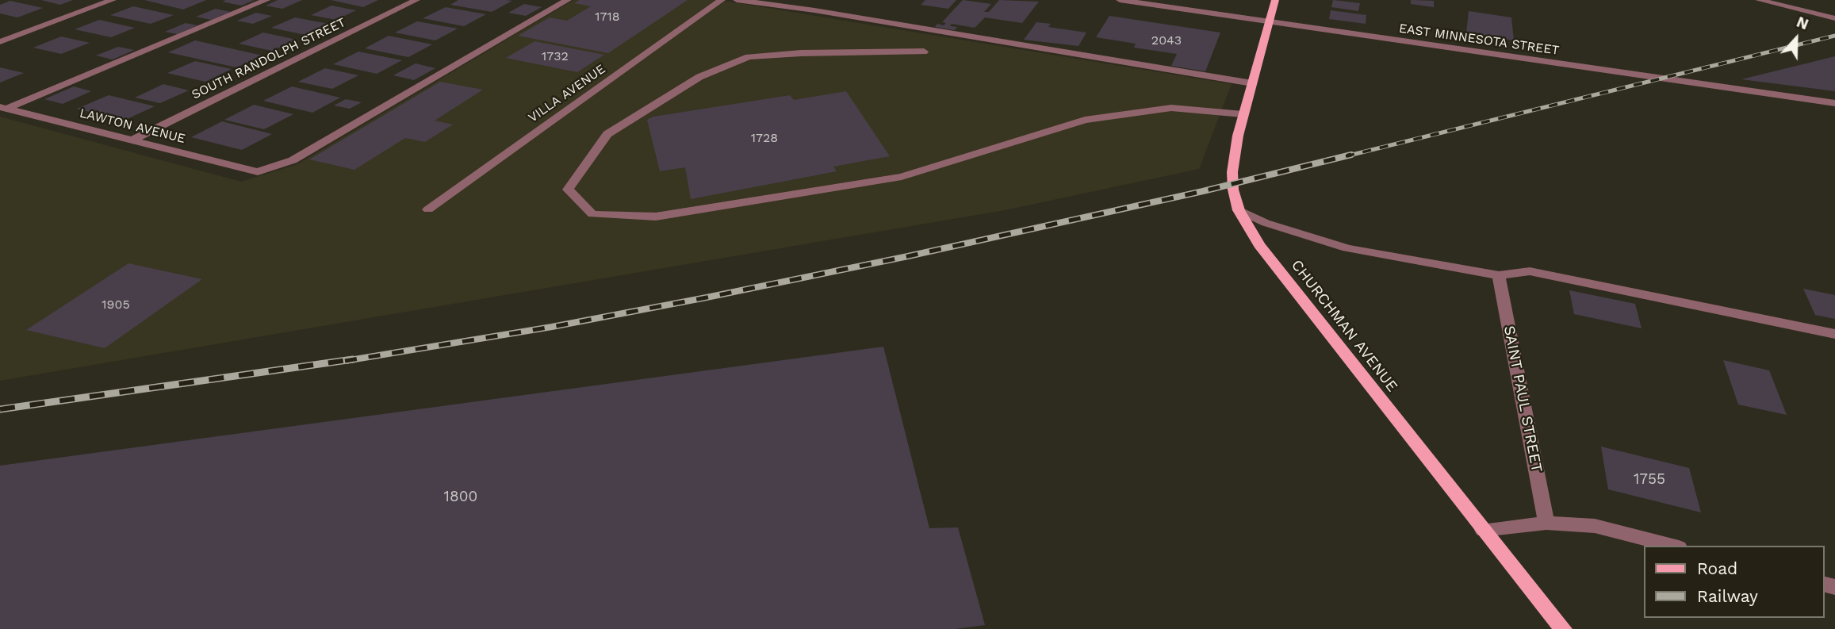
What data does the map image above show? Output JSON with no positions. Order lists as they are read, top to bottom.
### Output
{
  "streets": {
    "main road": ["CHURCHMAN AVENUE"],
    "street": [
      "EAST MINNESOTA STREET",
      "SOUTH RANDOLPH STREET",
      "VILLA AVENUE",
      "LAWTON AVENUE",
      "SAINT PAUL STREET"
    ]
  },
  "crossings": [
    ["EAST MINNESOTA STREET", "CHURCHMAN AVENUE"],
    ["SOUTH RANDOLPH STREET", "LAWTON AVENUE"]
  ],
  "house_numbers": [
    "1718",
    "2043",
    "1732",
    "1728",
    "1905",
    "1755",
    "1800"
  ],
  "legend": ["Road", "Railway"],
  "north": "top"
}
